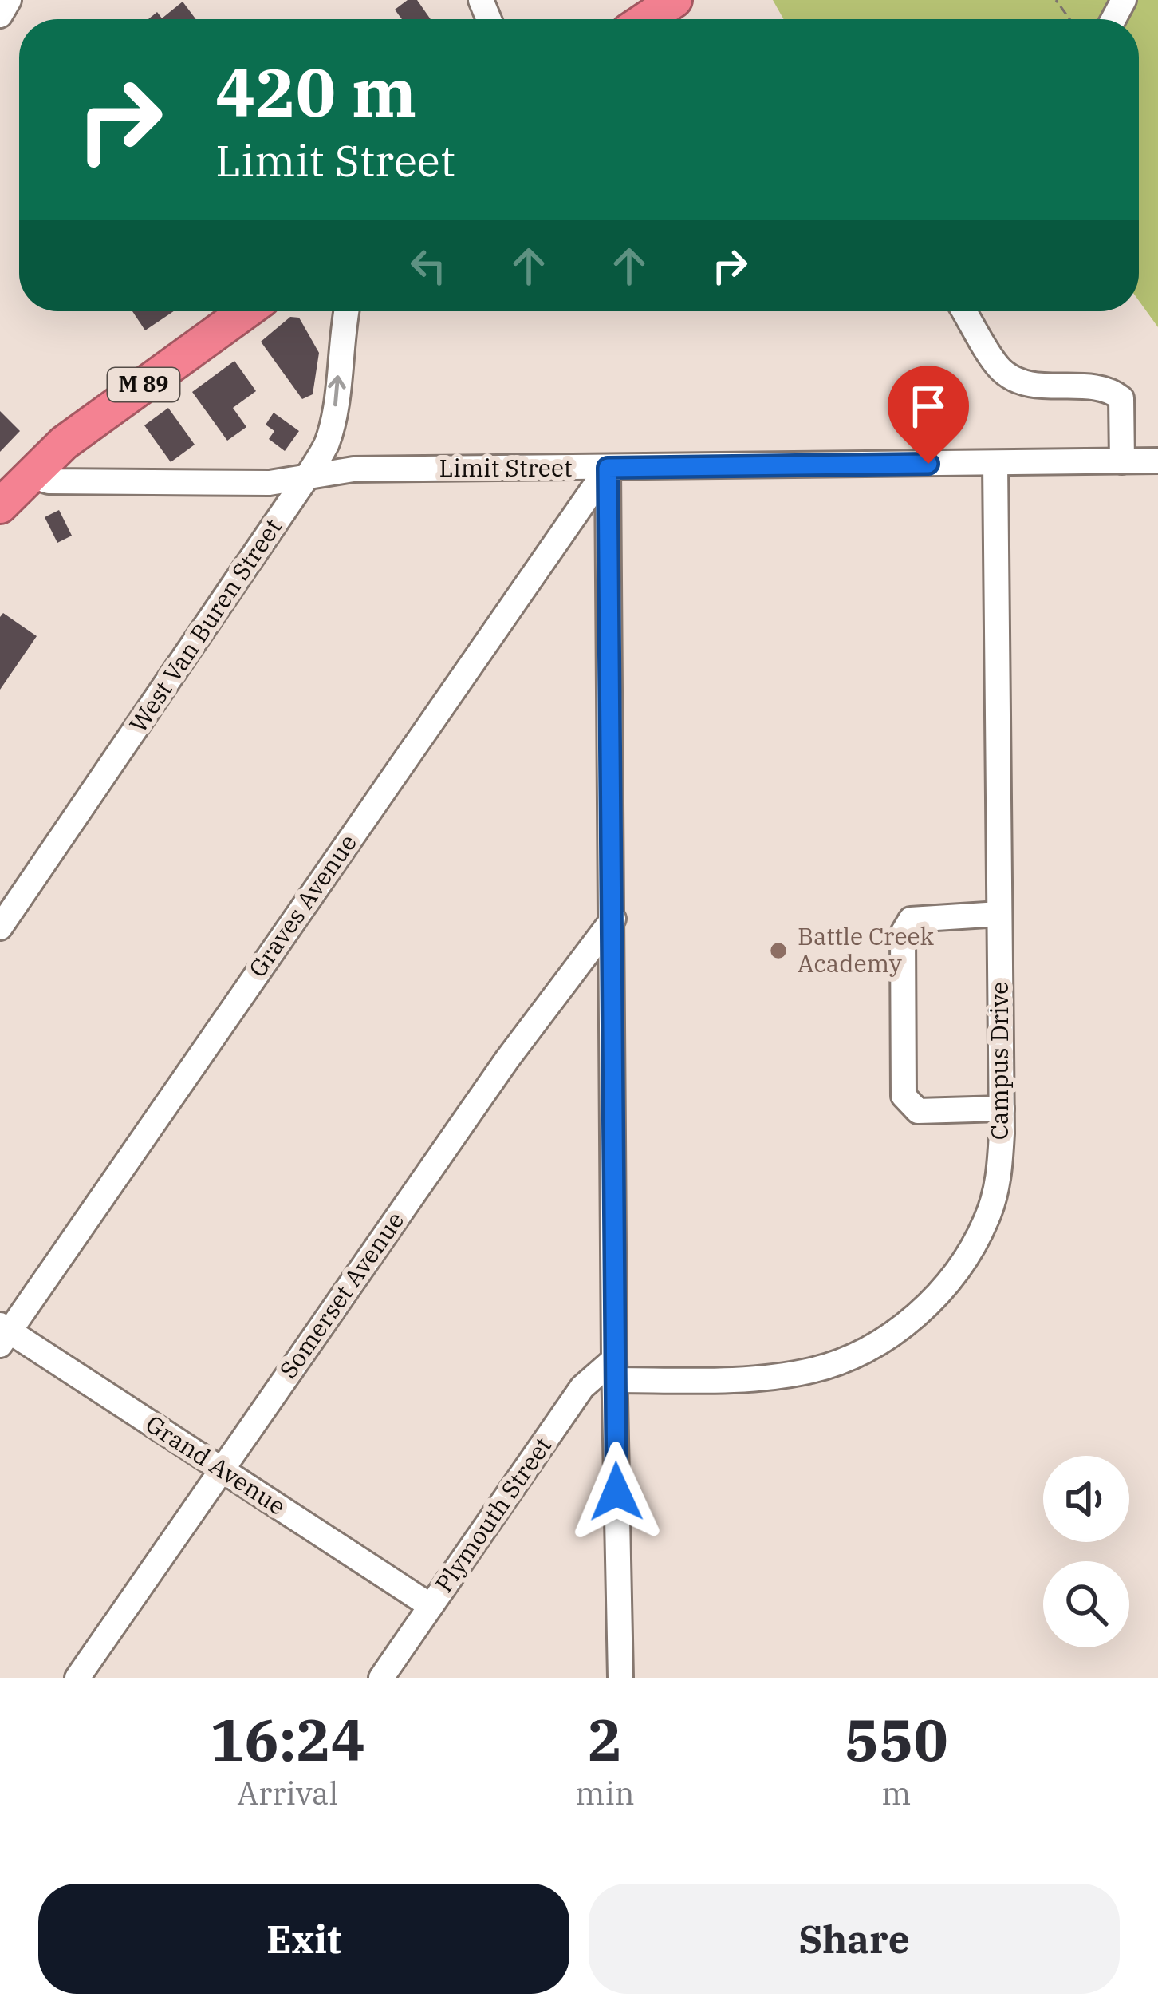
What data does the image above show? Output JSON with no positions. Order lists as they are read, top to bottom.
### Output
{
  "streets": {
    "highway": ["M 89"],
    "street": [
      "Limit Street",
      "West Van Buren Street",
      "Graves Avenue",
      "Campus Drive",
      "Somerset Avenue",
      "Grand Avenue",
      "Plymouth Street"
    ]
  },
  "crossings": [
    ["M 89", "Limit Street"],
    ["Limit Street", "West Van Buren Street"],
    ["Limit Street", "Graves Avenue"],
    ["Limit Street", "Campus Drive"],
    ["Graves Avenue", "Grand Avenue"],
    ["Campus Drive", "Plymouth Street"],
    ["Somerset Avenue", "Grand Avenue"],
    ["Grand Avenue", "Plymouth Street"]
  ],
  "places": ["Battle Creek Academy"],
  "page": {
    "turn": ["420 m", "Limit Street"],
    "eta": [
      "16:24",
      "Arrival",
      "2",
      "min",
      "550",
      "m"
    ],
    "buttons": ["Exit", "Share"]
  }
}
